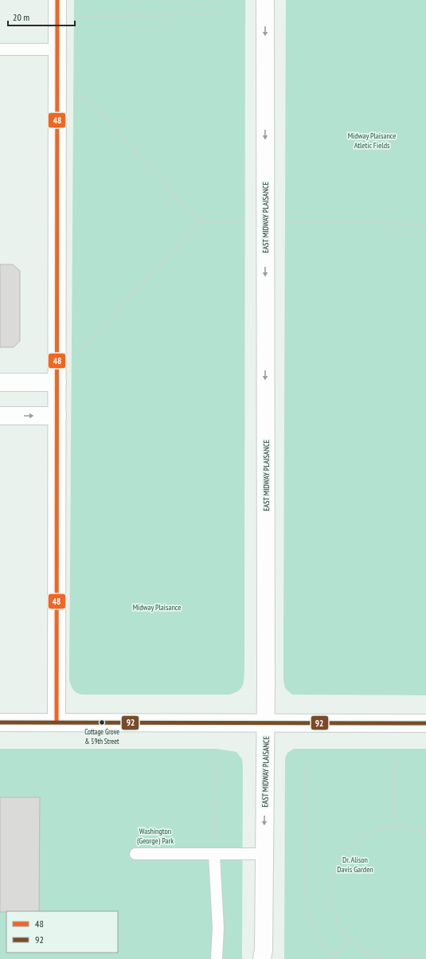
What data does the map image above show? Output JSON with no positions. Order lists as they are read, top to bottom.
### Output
{
  "streets": {
    "street": ["EAST MIDWAY PLAISANCE"]
  },
  "one_way": ["EAST MIDWAY PLAISANCE"],
  "parks": [
    "Midway Plaisance Atletic Fields",
    "Midway Plaisance",
    "Washington (George) Park",
    "Dr. Alison Davis Garden"
  ],
  "places": ["Cottage Grove & 59th Street"],
  "lines": ["transit line 48", "transit line 92"],
  "legend": ["48", "92"],
  "scale_bar": "20 m"
}
